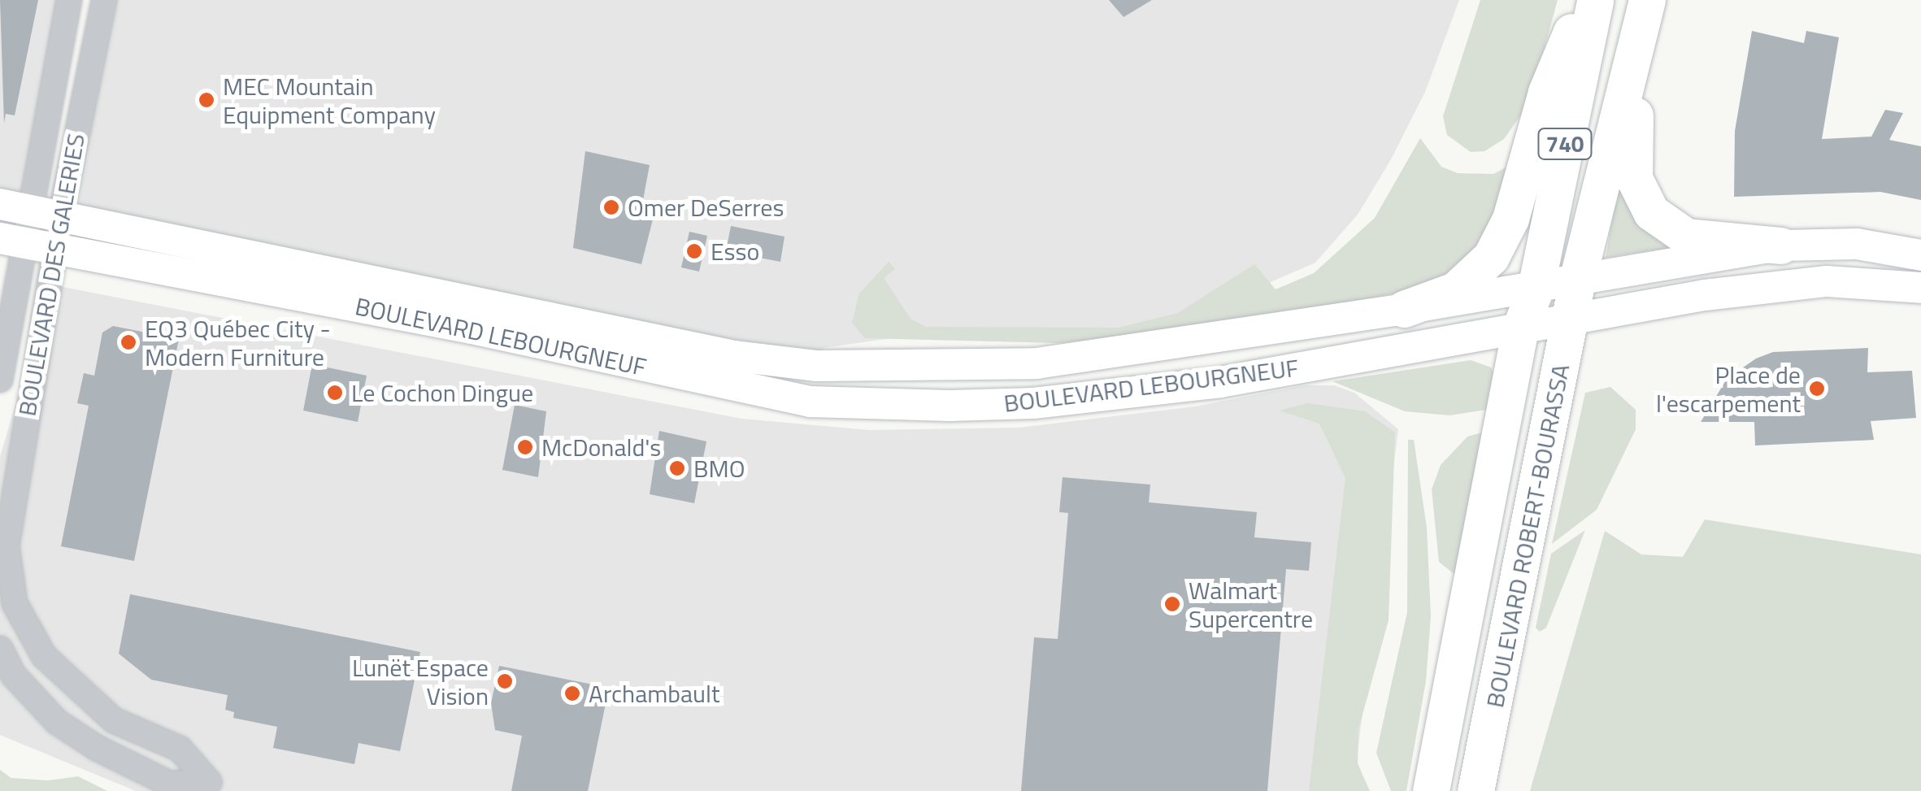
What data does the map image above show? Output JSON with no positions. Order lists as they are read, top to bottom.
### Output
{
  "streets": {
    "highway": ["740", "BOULEVARD ROBERT-BOURASSA"],
    "main road": ["BOULEVARD LEBOURGNEUF"],
    "street": ["BOULEVARD DES GALERIES"]
  },
  "crossings": [
    ["740", "BOULEVARD LEBOURGNEUF"],
    ["740", "BOULEVARD ROBERT-BOURASSA"],
    ["BOULEVARD DES GALERIES", "BOULEVARD LEBOURGNEUF"],
    ["BOULEVARD LEBOURGNEUF", "BOULEVARD ROBERT-BOURASSA"]
  ],
  "places": [
    "MEC Mountain Equipment Company",
    "Omer DeSerres",
    "Esso",
    "EQ3 Québec City - Modern Furniture",
    "Place de l'escarpement",
    "Le Cochon Dingue",
    "McDonald's",
    "BMO",
    "Walmart Supercentre",
    "Lunët Espace Vision",
    "Archambault"
  ]
}
